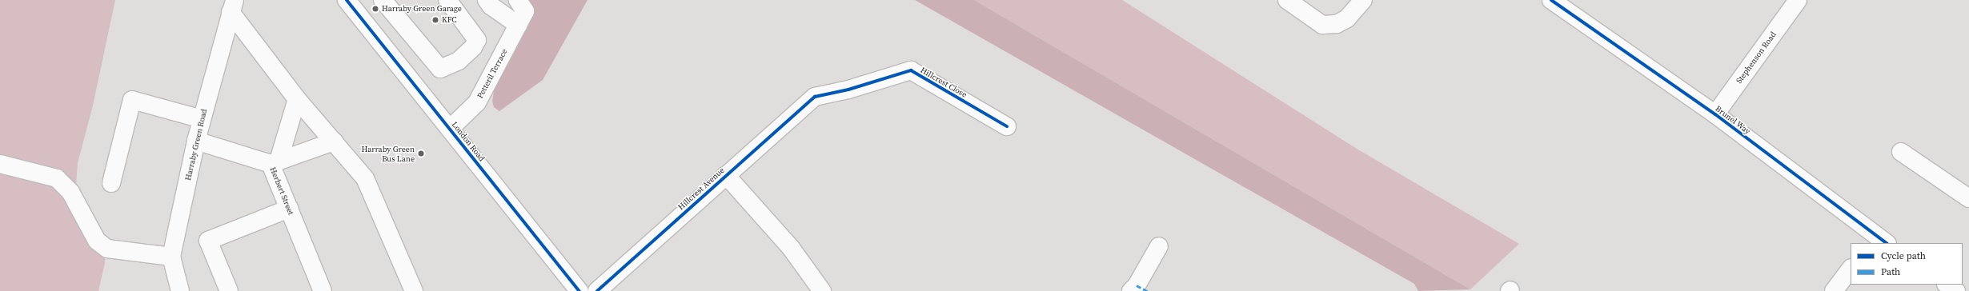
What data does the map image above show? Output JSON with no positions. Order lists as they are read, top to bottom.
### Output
{
  "streets": {
    "street": [
      "Stephenson Road",
      "Petteril Terrace",
      "Hillcrest Close",
      "Brunel Way",
      "London Road",
      "Harraby Green Road",
      "Hillcrest Avenue",
      "Herbert Street"
    ]
  },
  "crossings": [
    ["Stephenson Road", "Brunel Way"],
    ["Petteril Terrace", "London Road"],
    ["Hillcrest Close", "Hillcrest Avenue"],
    ["Harraby Green Road", "Herbert Street"]
  ],
  "places": ["Harraby Green Garage", "KFC", "Harraby Green Bus Lane"],
  "legend": ["Cycle path", "Path"]
}
